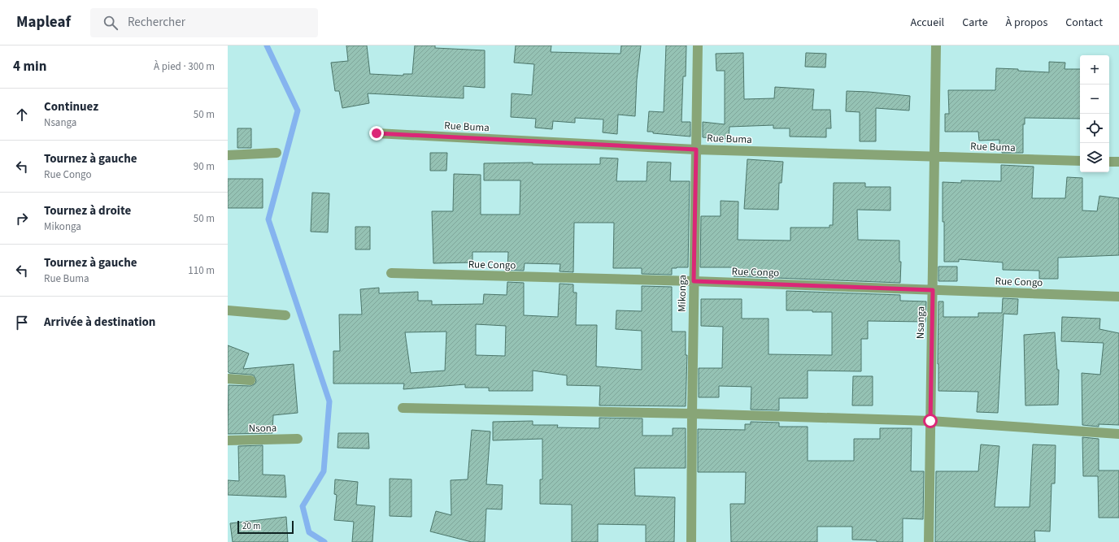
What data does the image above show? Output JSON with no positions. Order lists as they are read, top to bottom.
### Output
{
  "streets": {
    "street": [
      "Rue Buma",
      "Rue Congo",
      "Mikonga",
      "Nsanga",
      "Nsona"
    ]
  },
  "crossings": [
    ["Rue Buma", "Mikonga"],
    ["Rue Buma", "Nsanga"],
    ["Rue Congo", "Mikonga"],
    ["Rue Congo", "Nsanga"]
  ],
  "scale_bar": "20 m",
  "page": {
    "header": "Mapleaf",
    "search": "Rechercher",
    "nav": [
      "Accueil",
      "Carte",
      "À propos",
      "Contact"
    ],
    "heading": ["4 min", "À pied · 300 m"],
    "map_buttons": ["+", "−"],
    "list": [
      ["Continuez", "Nsanga", "50 m"],
      ["Tournez à gauche", "Rue Congo", "90 m"],
      ["Tournez à droite", "Mikonga", "50 m"],
      ["Tournez à gauche", "Rue Buma", "110 m"],
      "Arrivée à destination"
    ],
    "scale": "20 m"
  }
}
